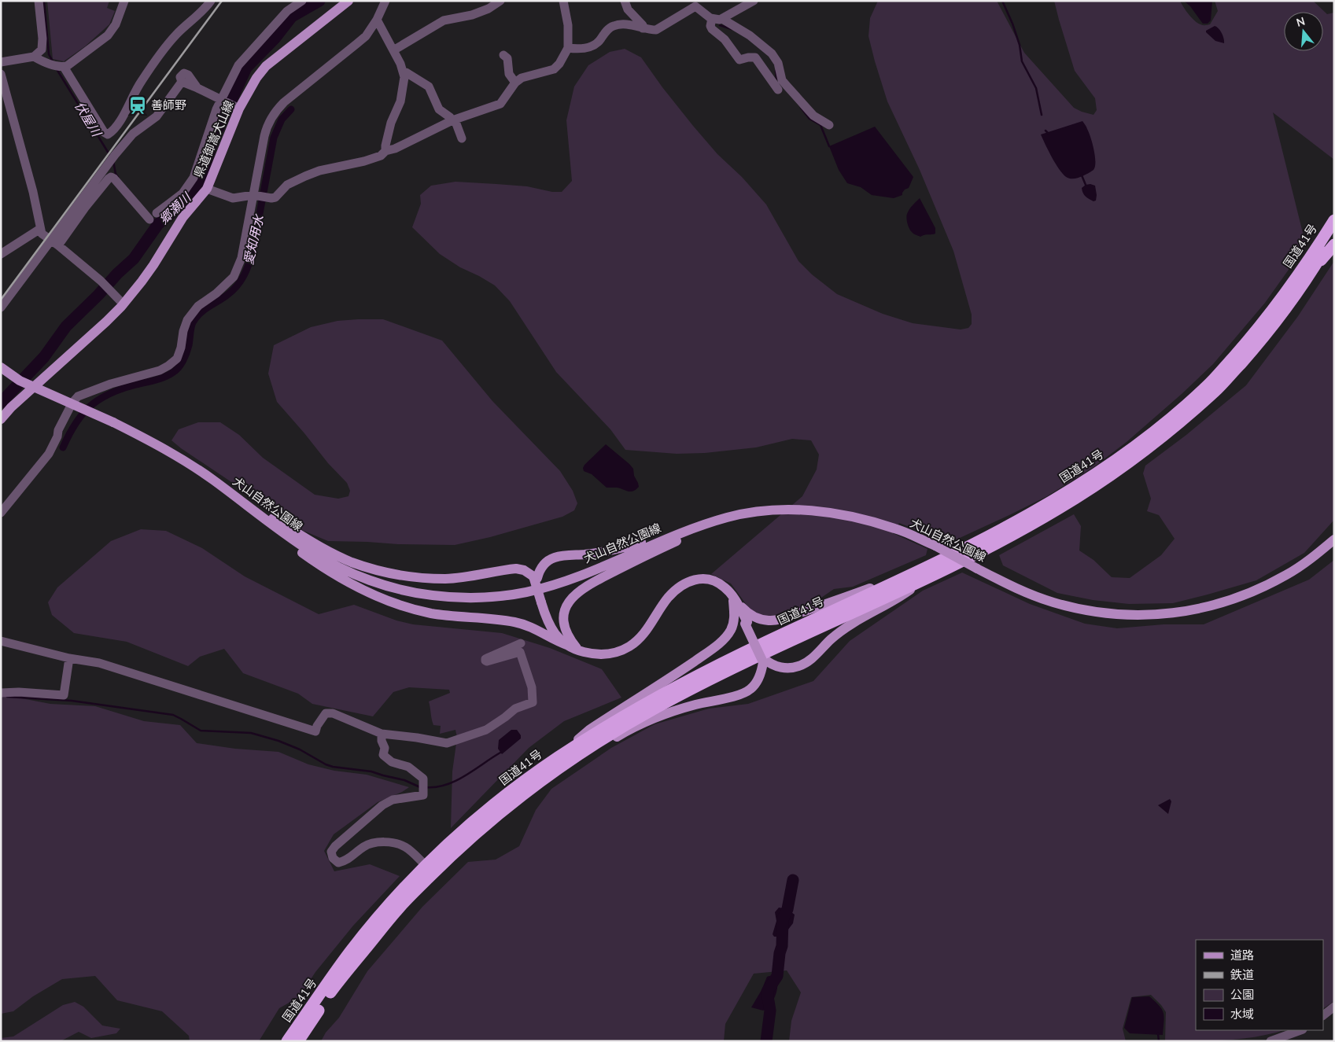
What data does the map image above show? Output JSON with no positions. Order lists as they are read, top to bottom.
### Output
{
  "streets": {
    "highway": ["国道41号"],
    "main road": ["県道御嵩犬山線", "犬山自然公園線"]
  },
  "water": ["伏屋川", "郷瀬川", "愛知用水"],
  "places": {
    "station": ["善師野"]
  },
  "legend": [
    "道路",
    "鉄道",
    "公園",
    "水域"
  ],
  "north": "top"
}
